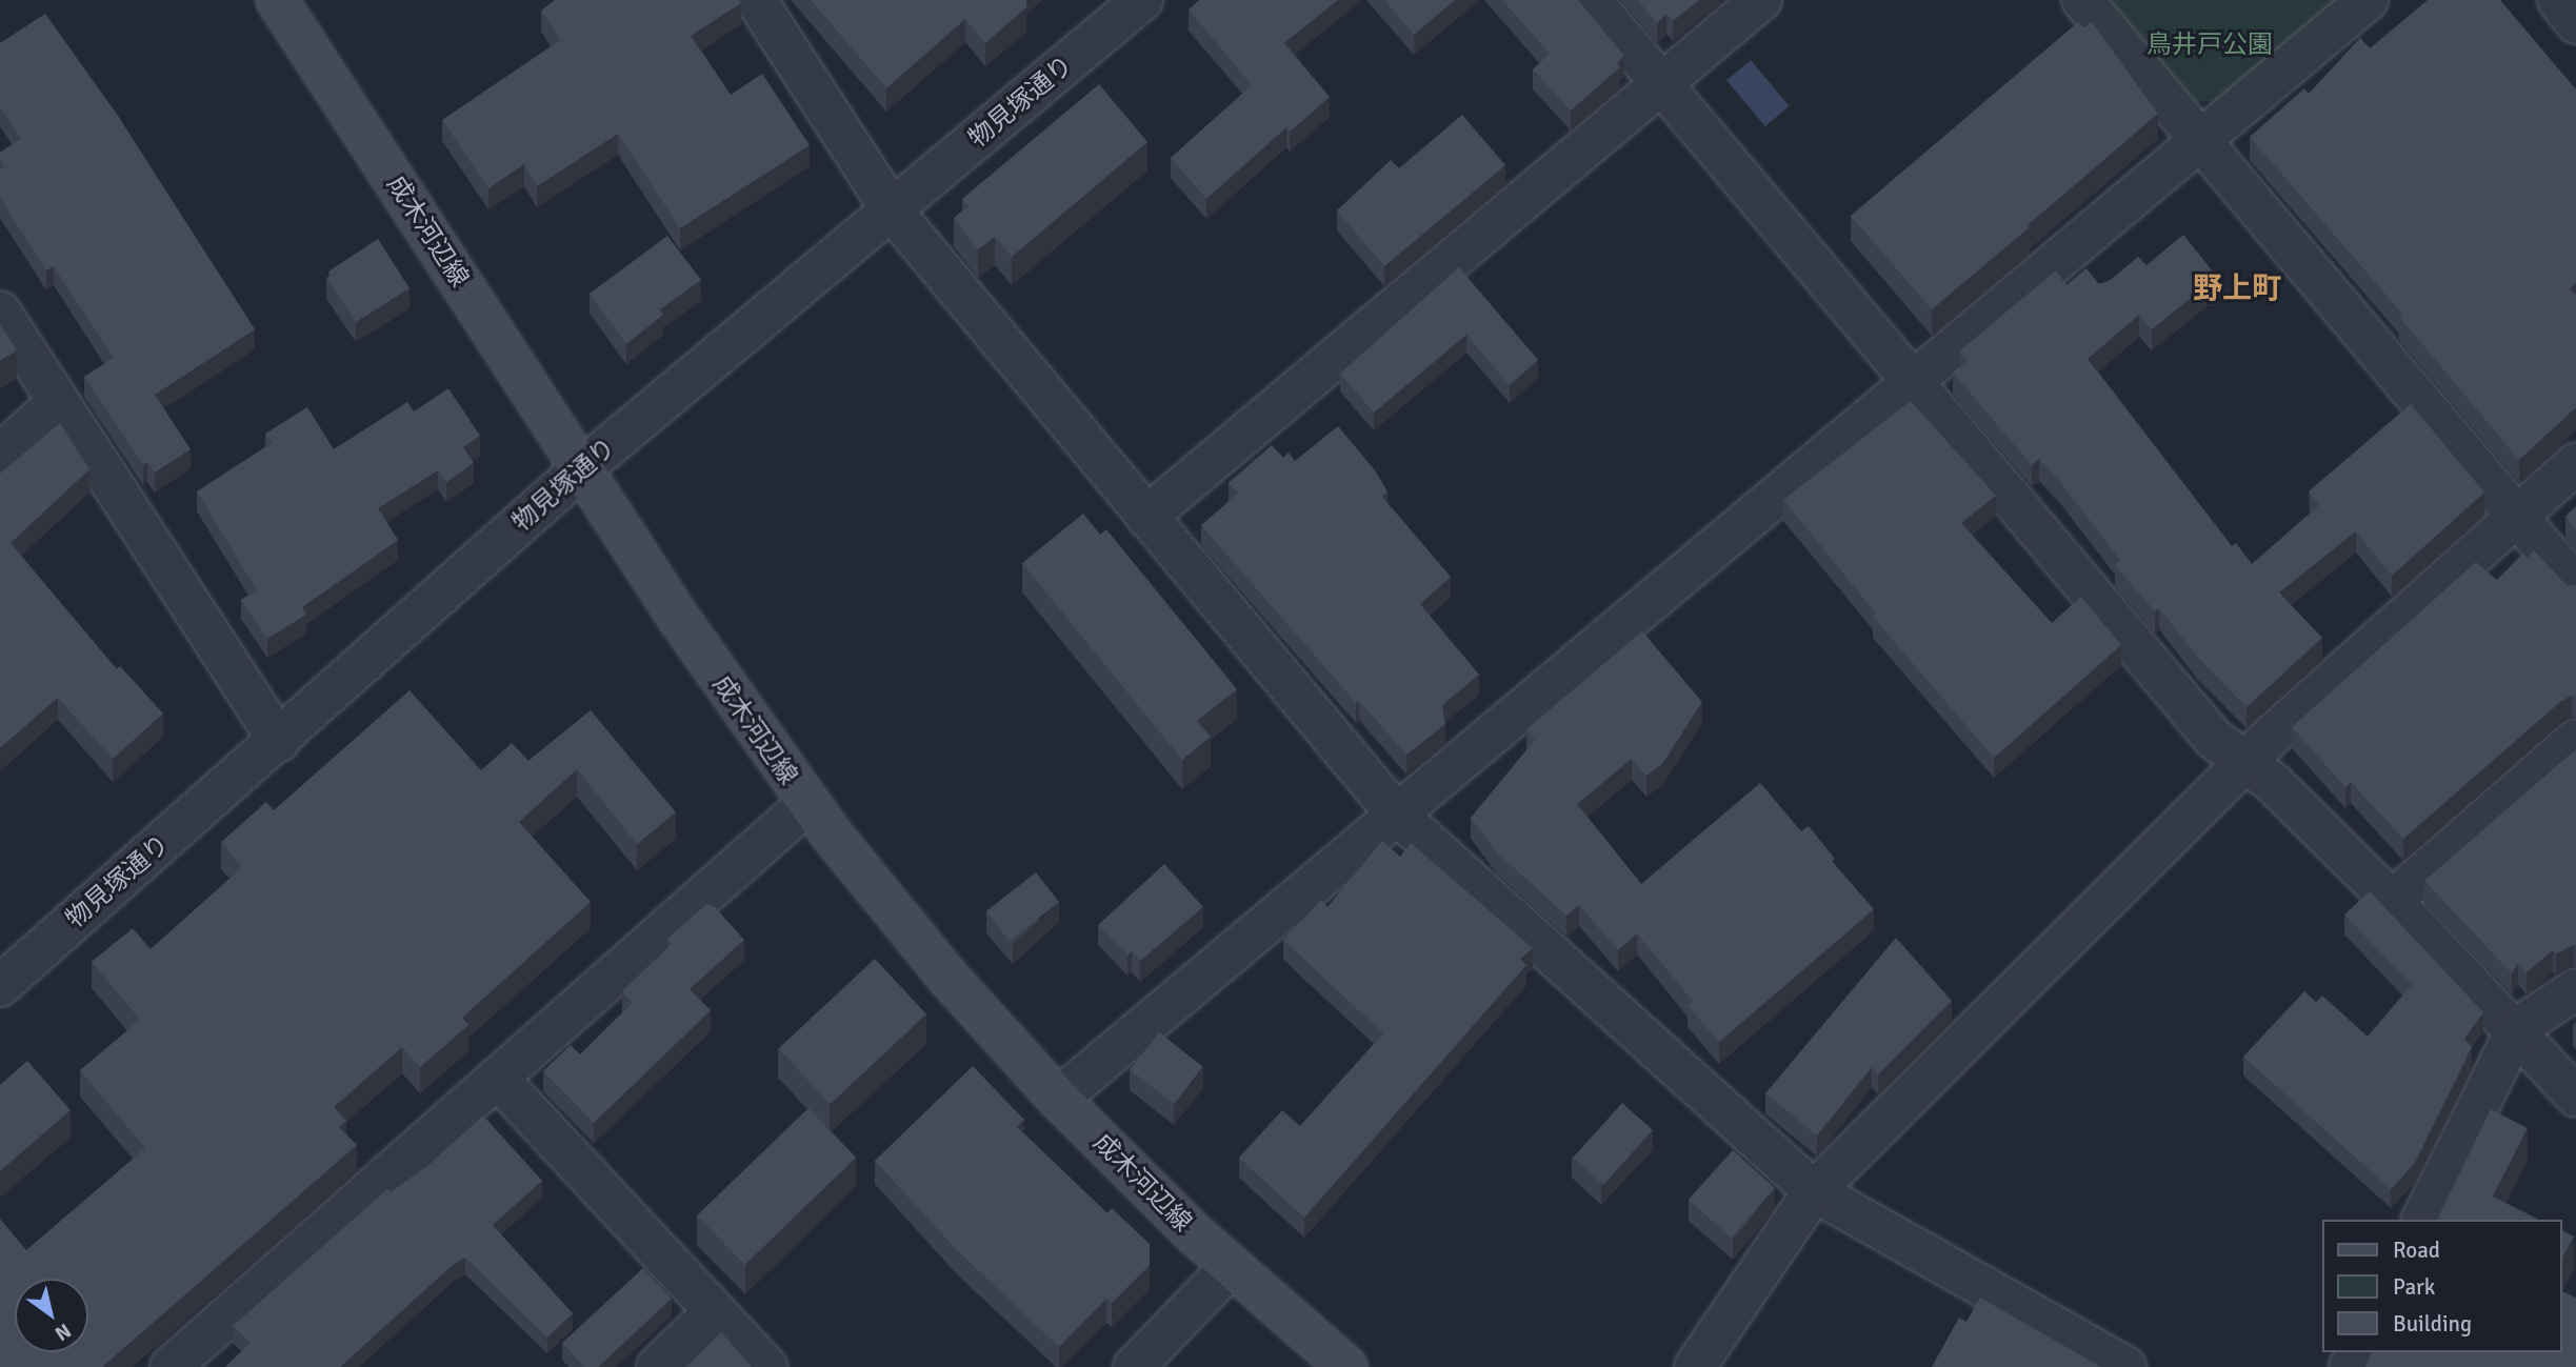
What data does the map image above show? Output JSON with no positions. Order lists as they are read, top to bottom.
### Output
{
  "streets": {
    "main road": ["成木河辺線"],
    "street": ["物見塚通り"]
  },
  "crossings": [
    ["物見塚通り", "成木河辺線"]
  ],
  "districts": ["野上町"],
  "parks": ["鳥井戸公園"],
  "legend": ["Road", "Park", "Building"],
  "north": "bottom right"
}
